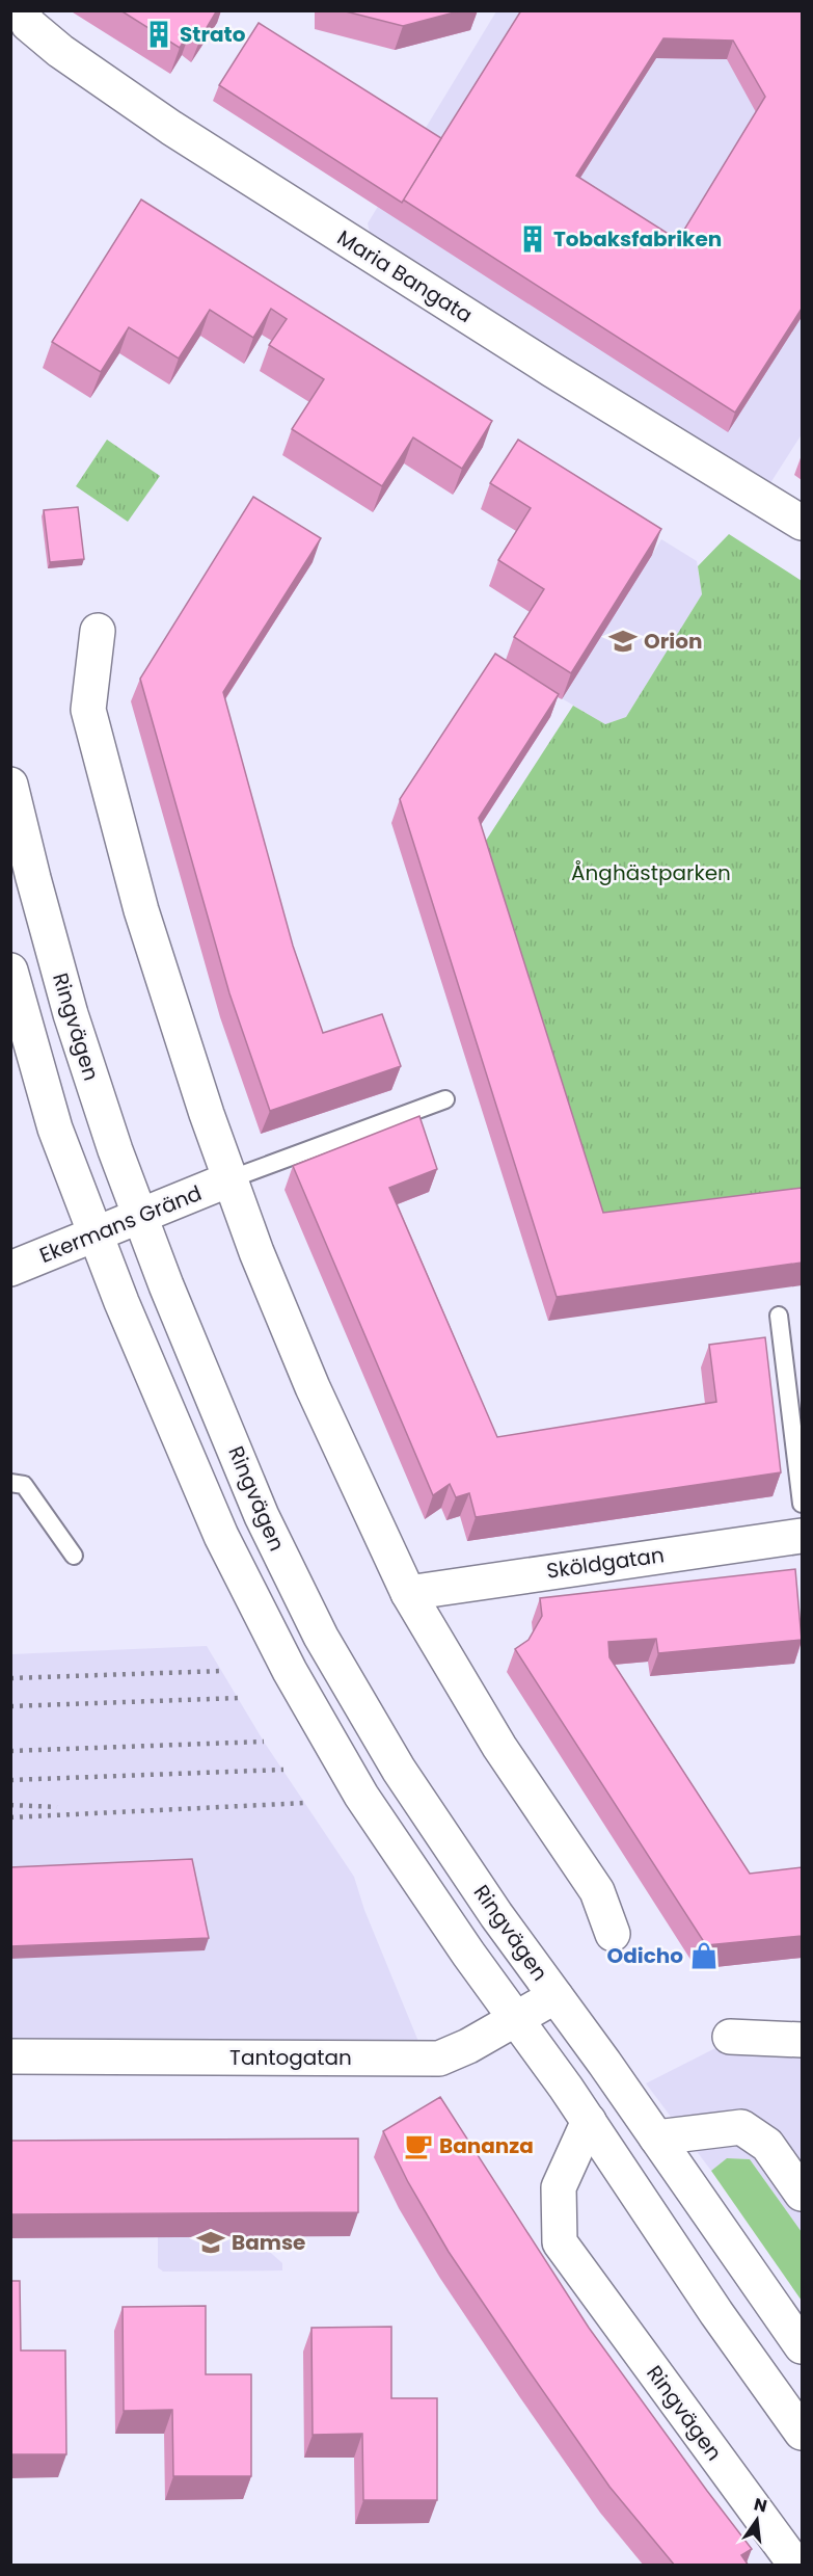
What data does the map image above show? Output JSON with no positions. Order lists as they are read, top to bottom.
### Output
{
  "streets": {
    "street": [
      "Maria Bangata",
      "Ringvägen",
      "Ekermans Gränd",
      "Sköldgatan",
      "Tantogatan"
    ]
  },
  "crossings": [
    ["Ringvägen", "Ekermans Gränd"],
    ["Ringvägen", "Tantogatan"]
  ],
  "parks": ["Ånghästparken"],
  "places": {
    "building": ["Strato", "Tobaksfabriken"],
    "school or university": ["Orion", "Bamse"],
    "shop": ["Odicho"],
    "cafe": ["Bananza"]
  },
  "north": "top"
}
